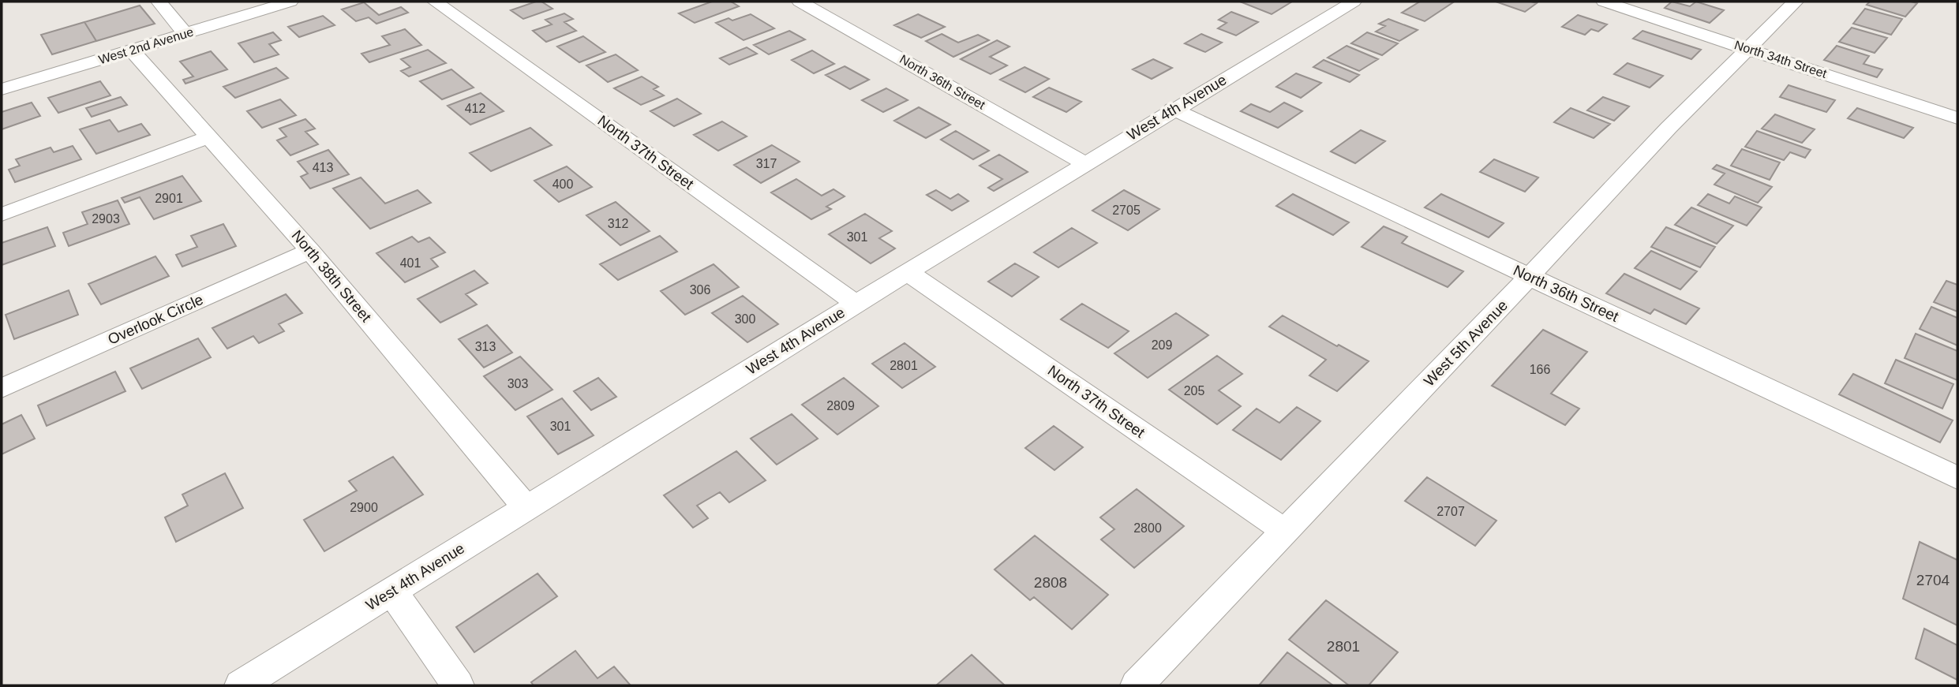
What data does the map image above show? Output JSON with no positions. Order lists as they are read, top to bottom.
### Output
{
  "streets": {
    "street": [
      "West 2nd Avenue",
      "North 34th Street",
      "North 36th Street",
      "West 4th Avenue",
      "North 37th Street",
      "North 38th Street",
      "Overlook Circle",
      "West 5th Avenue"
    ]
  },
  "crossings": [
    ["West 2nd Avenue", "North 38th Street"],
    ["North 34th Street", "West 5th Avenue"],
    ["North 36th Street", "West 4th Avenue"],
    ["North 36th Street", "West 5th Avenue"],
    ["West 4th Avenue", "North 37th Street"],
    ["West 4th Avenue", "North 38th Street"],
    ["North 37th Street", "West 5th Avenue"],
    ["North 38th Street", "Overlook Circle"]
  ],
  "house_numbers": [
    "412",
    "317",
    "413",
    "400",
    "2901",
    "2705",
    "2903",
    "312",
    "301",
    "401",
    "306",
    "300",
    "209",
    "313",
    "2801",
    "166",
    "303",
    "205",
    "2809",
    "301",
    "2900",
    "2707",
    "2800",
    "2704",
    "2808",
    "2801"
  ]
}
